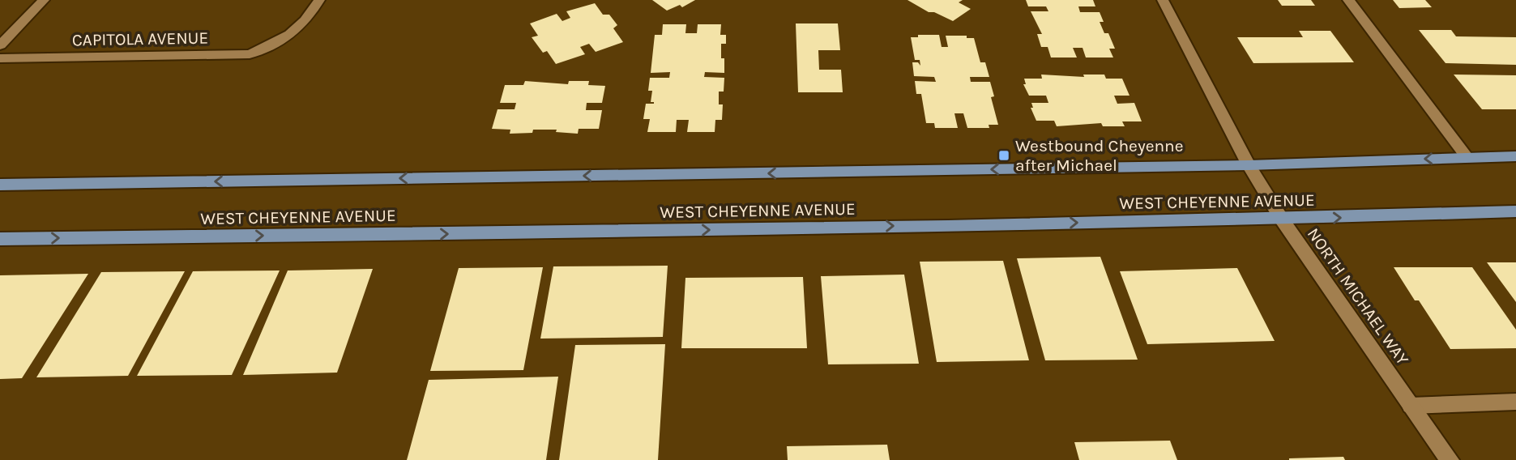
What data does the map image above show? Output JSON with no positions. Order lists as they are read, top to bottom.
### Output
{
  "streets": {
    "main road": ["WEST CHEYENNE AVENUE"],
    "street": ["CAPITOLA AVENUE", "NORTH MICHAEL WAY"]
  },
  "crossings": [
    ["WEST CHEYENNE AVENUE", "NORTH MICHAEL WAY"]
  ],
  "places": {
    "transit": ["Westbound Cheyenne after Michael"]
  }
}
